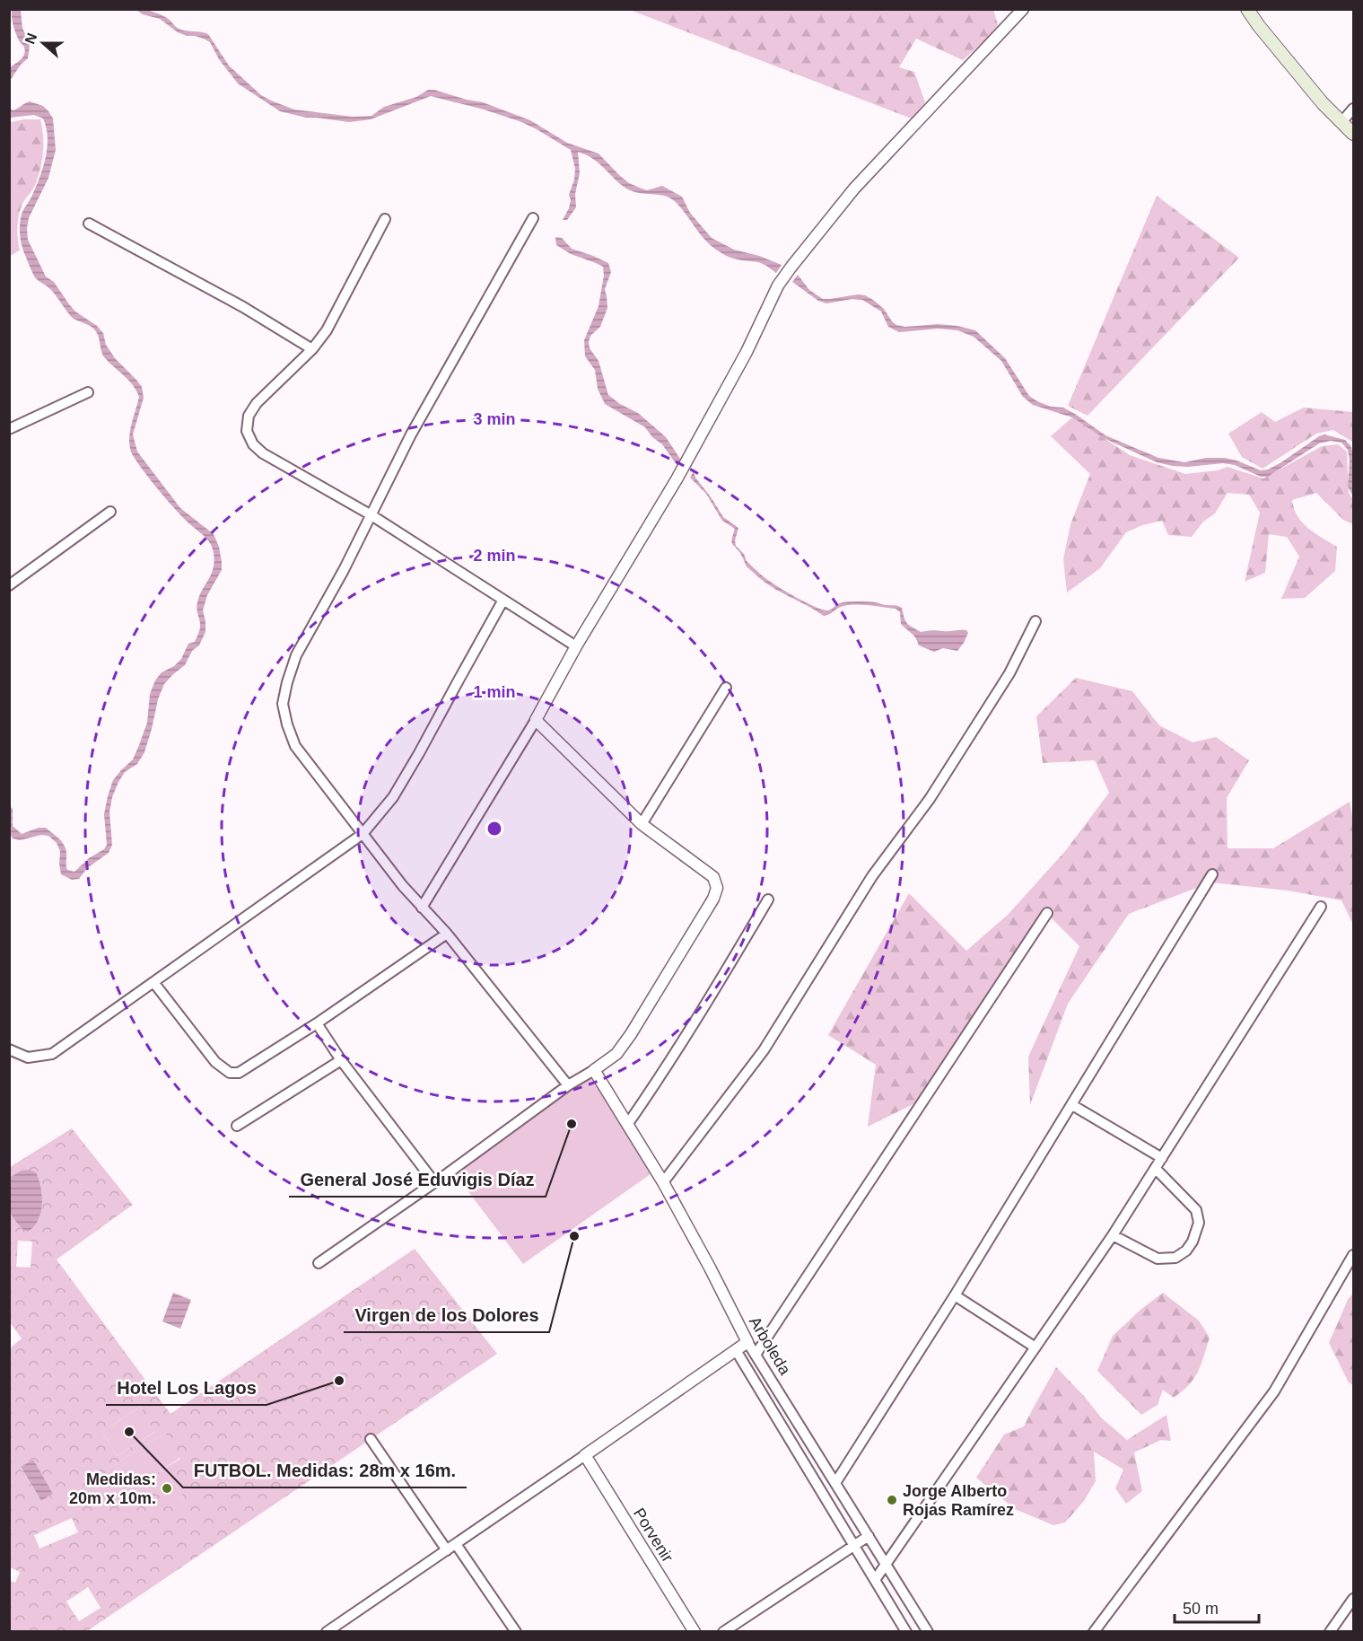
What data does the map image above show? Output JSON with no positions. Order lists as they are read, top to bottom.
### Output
{
  "streets": {
    "street": ["Arboleda", "Porvenir"]
  },
  "places": [
    "General José Eduvigis Díaz",
    "Virgen de los Dolores",
    "Hotel Los Lagos",
    "FUTBOL. Medidas: 28m x 16m.",
    "Medidas: 20m x 10m.",
    "Jorge Alberto Rojas Ramírez"
  ],
  "scale_bar": "50 m",
  "north": "left",
  "rings": ["3 min", "2 min", "1 min"]
}
